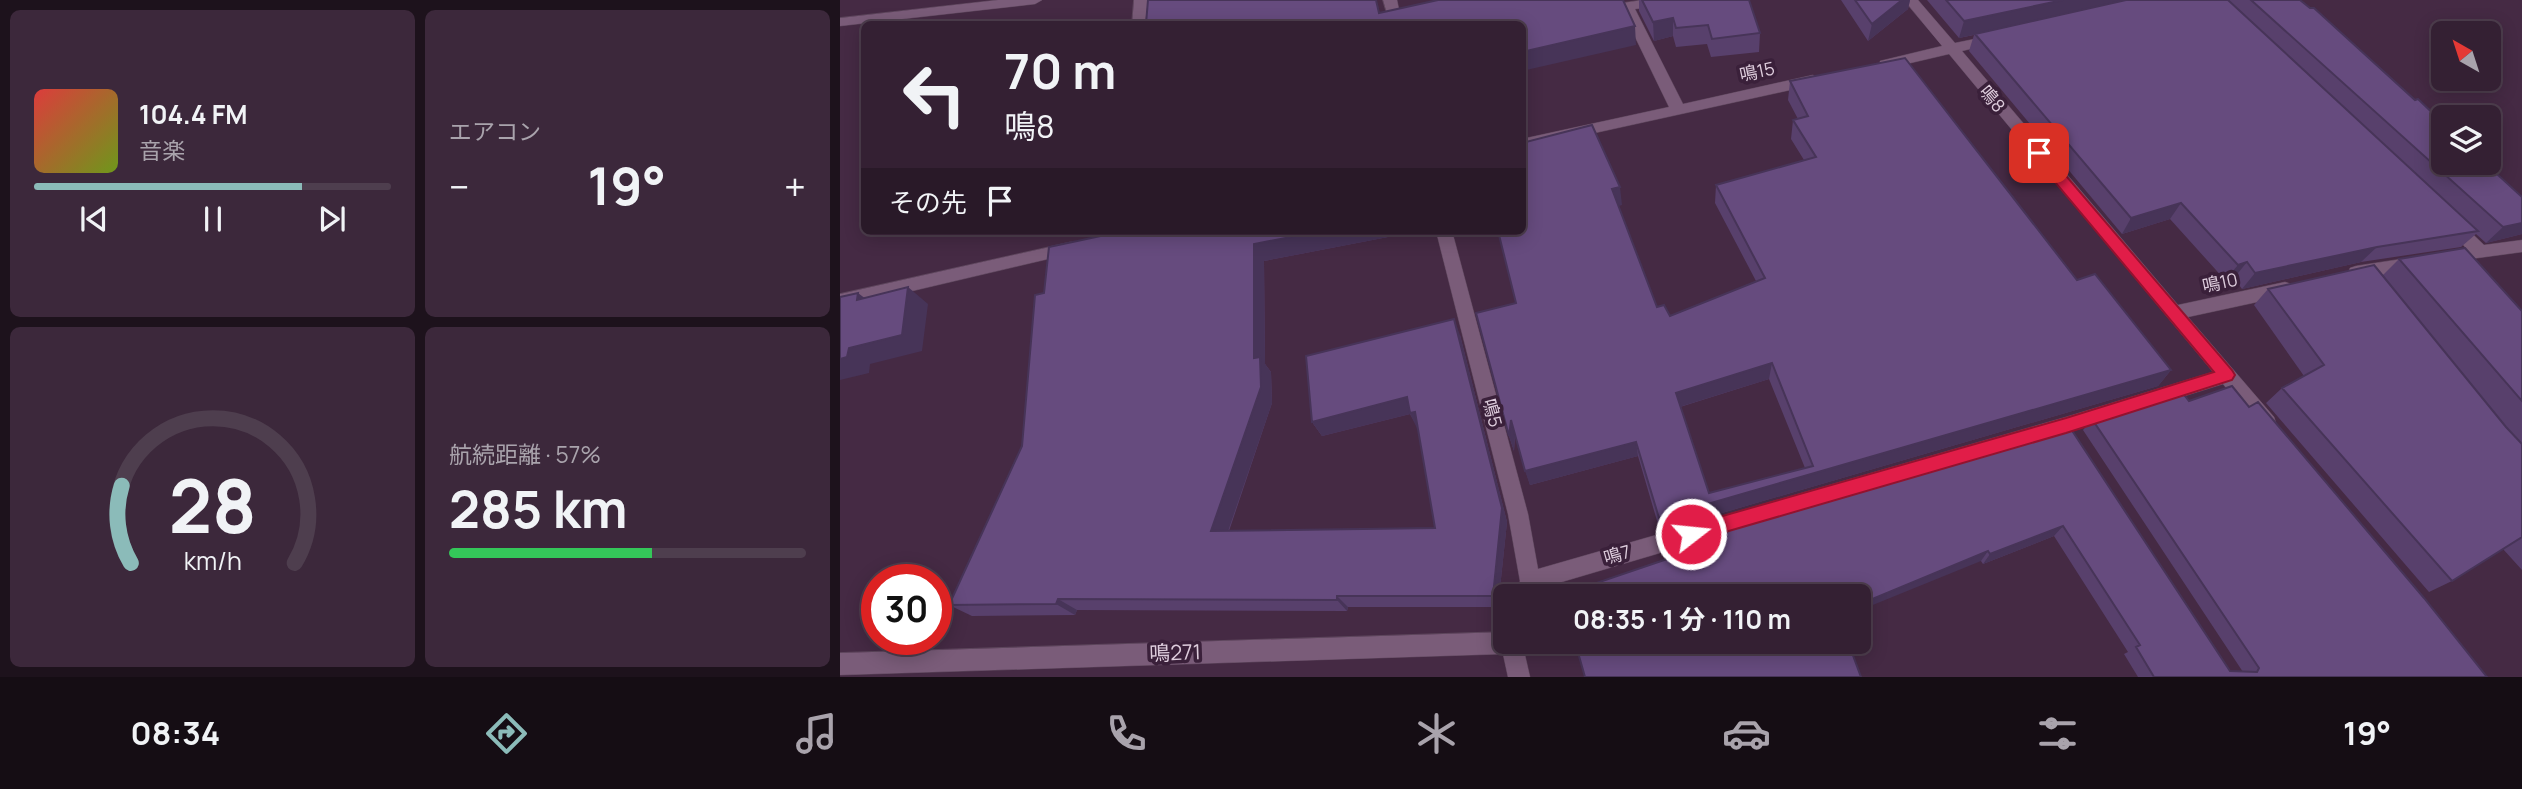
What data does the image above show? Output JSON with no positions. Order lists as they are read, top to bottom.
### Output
{
  "streets": {
    "street": [
      "鳴15",
      "鳴8",
      "鳴10",
      "鳴5",
      "鳴7",
      "鳴271"
    ]
  },
  "crossings": [
    ["鳴8", "鳴10"],
    ["鳴8", "鳴7"]
  ],
  "north": "top left",
  "page": {
    "tile": [
      "エアコン",
      ["航続距離 · 57%", "285 km"]
    ],
    "turn": ["70 m", "鳴8"],
    "song": ["104.4 FM", "音楽"],
    "heat": ["−", "19°", "+"],
    "then": "その先",
    "limit": "30",
    "trip": "08:35 · 1 分 · 110 m",
    "tabs": ["08:34", "19°"],
    "gauge": ["28", "km/h"]
  }
}
